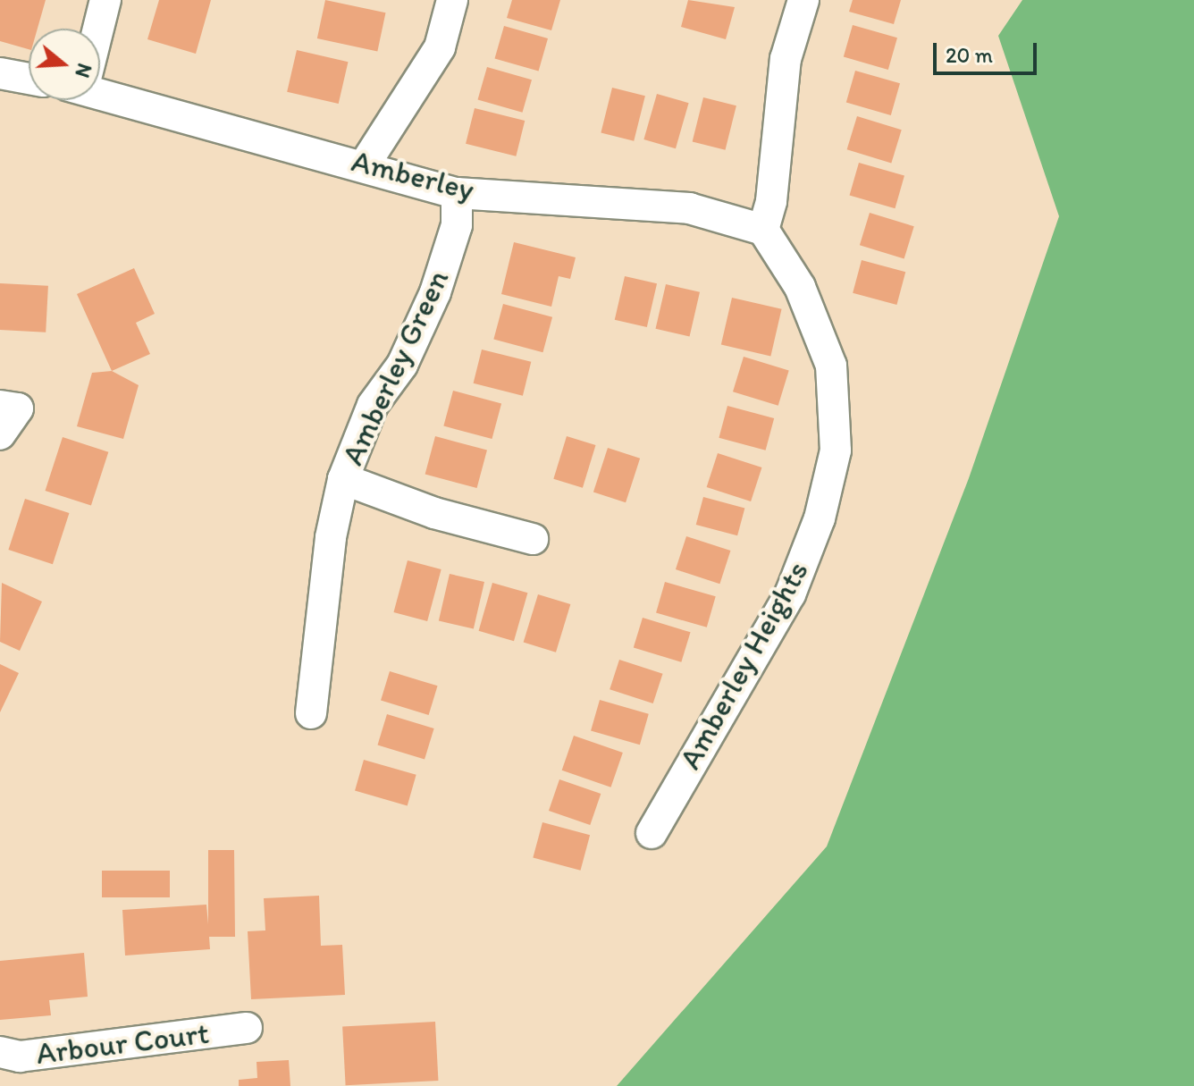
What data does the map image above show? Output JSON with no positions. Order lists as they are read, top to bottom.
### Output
{
  "streets": {
    "street": [
      "Amberley",
      "Amberley Green",
      "Amberley Heights",
      "Arbour Court"
    ]
  },
  "crossings": [
    ["Amberley", "Amberley Green"],
    ["Amberley", "Amberley Heights"]
  ],
  "scale_bar": "20 m",
  "north": "right"
}
